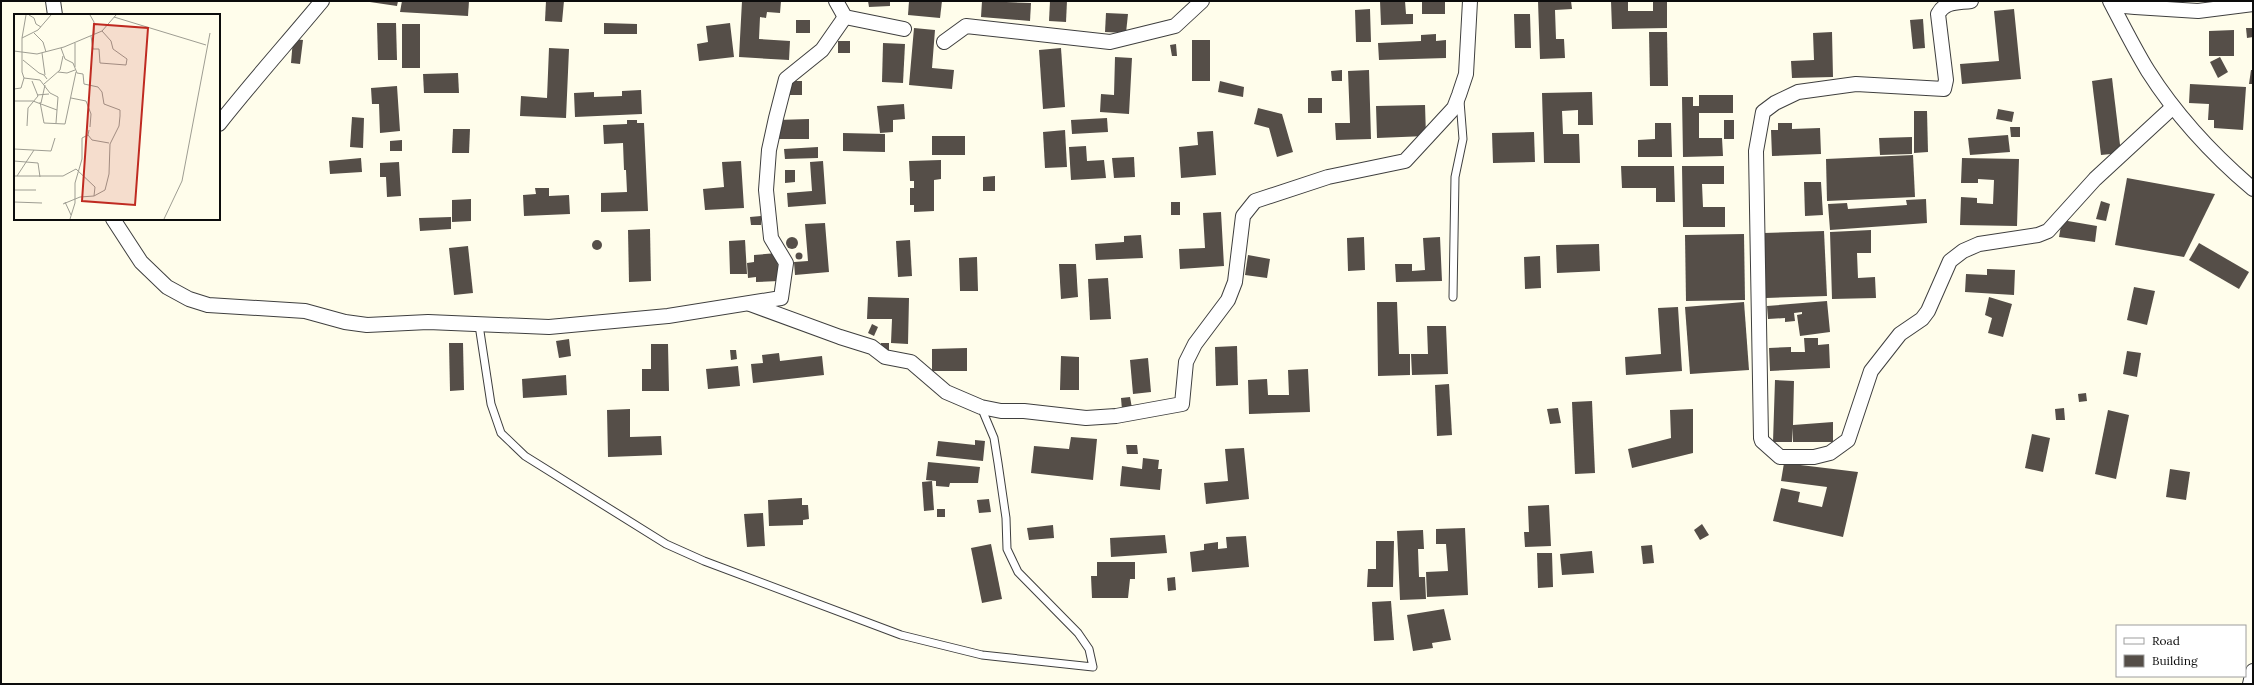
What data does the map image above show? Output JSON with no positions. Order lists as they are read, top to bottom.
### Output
{
  "legend": ["Road", "Building"]
}
